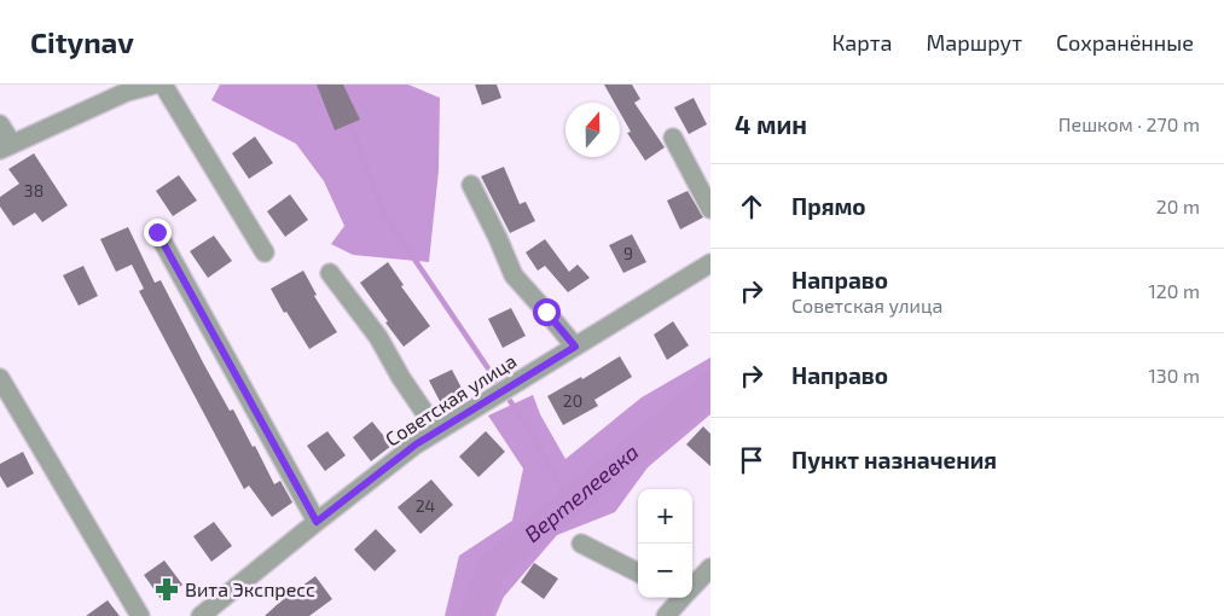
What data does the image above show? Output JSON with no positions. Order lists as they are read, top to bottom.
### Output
{
  "streets": {
    "street": ["Советская улица"]
  },
  "water": ["Вертелеевка"],
  "places": {
    "pharmacy": ["Вита Экспресс"]
  },
  "house_numbers": [
    "38",
    "9",
    "20",
    "24"
  ],
  "north": "top",
  "page": {
    "header": "Citynav",
    "nav": ["Карта", "Маршрут", "Сохранённые"],
    "heading": ["4 мин", "Пешком · 270 m"],
    "list": [
      ["Прямо", "20 m"],
      ["Направо", "Советская улица", "120 m"],
      ["Направо", "130 m"],
      "Пункт назначения"
    ],
    "map_buttons": ["+", "−"]
  }
}
